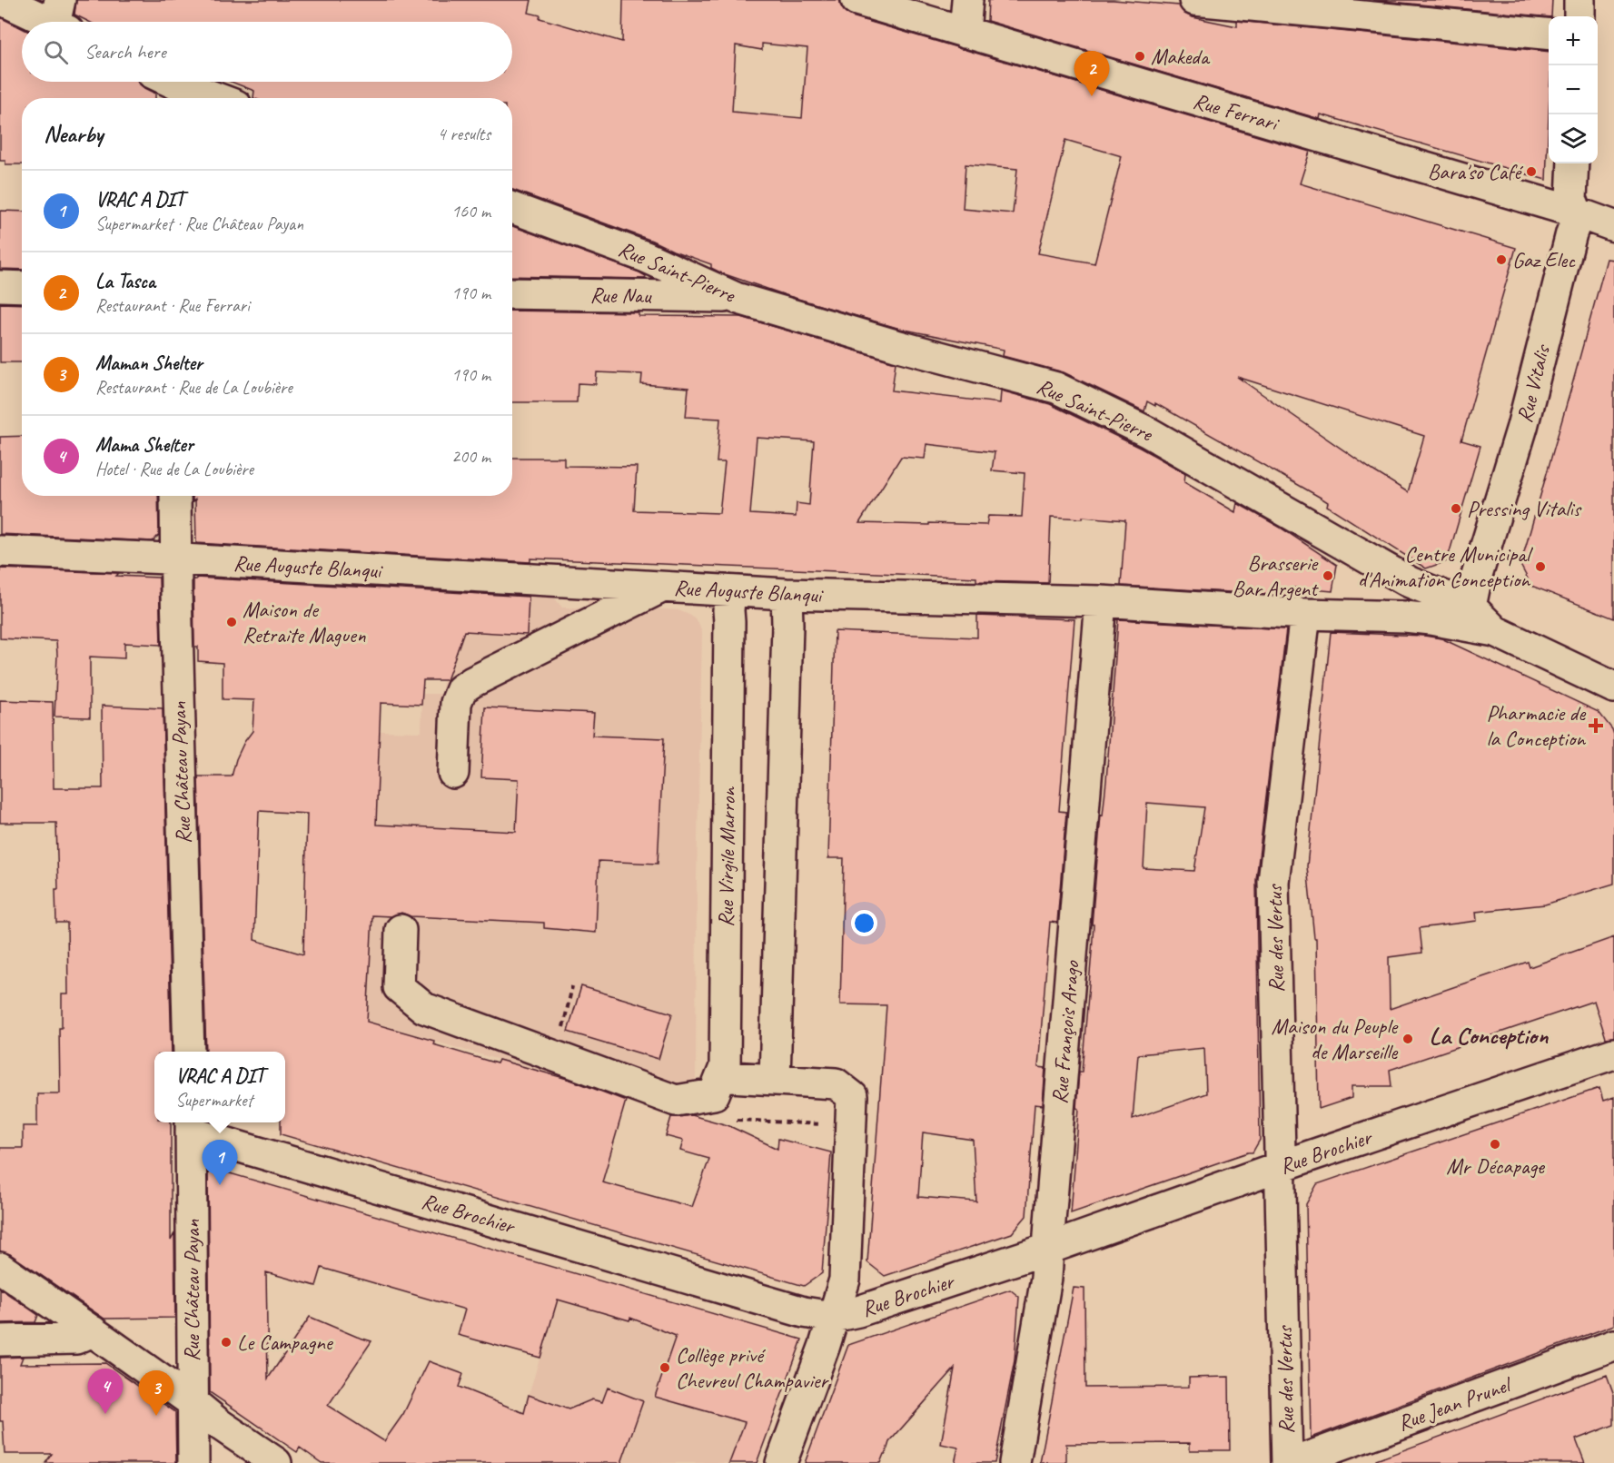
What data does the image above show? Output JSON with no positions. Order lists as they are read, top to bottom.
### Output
{
  "streets": {
    "street": [
      "Rue Ferrari",
      "Rue Saint-Pierre",
      "Rue Nau",
      "Rue Vitalis",
      "Rue Auguste Blanqui",
      "Rue Château Payan",
      "Rue Virgile Marron",
      "Rue des Vertus",
      "Rue François Arago",
      "Rue Brochier",
      "Rue Jean Prunel"
    ]
  },
  "crossings": [
    ["Rue Ferrari", "Rue Vitalis"],
    ["Rue Saint-Pierre", "Rue Nau"],
    ["Rue Saint-Pierre", "Rue Vitalis"],
    ["Rue Saint-Pierre", "Rue Auguste Blanqui"],
    ["Rue Auguste Blanqui", "Rue Château Payan"],
    ["Rue Auguste Blanqui", "Rue Virgile Marron"],
    ["Rue Auguste Blanqui", "Rue des Vertus"],
    ["Rue Auguste Blanqui", "Rue François Arago"],
    ["Rue Château Payan", "Rue Brochier"],
    ["Rue des Vertus", "Rue Brochier"],
    ["Rue François Arago", "Rue Brochier"]
  ],
  "districts": ["La Conception"],
  "places": {
    "other": [
      "Makeda",
      "Bara'so Café",
      "Gaz Elec",
      "Pressing Vitalis",
      "Centre Municipal d'Animation Conception",
      "Brasserie Bar Argent",
      "Maison de Retraite Maguen",
      "Maison du Peuple de Marseille",
      "Mr Décapage",
      "Le Campagne",
      "Collège privé Chevreul Champavier"
    ],
    "health": ["Pharmacie de la Conception"]
  },
  "page": {
    "map_buttons": ["+", "−"],
    "search": "Search here",
    "pins": [
      "2",
      "1",
      "4",
      "3"
    ],
    "heading": ["Nearby", "4 results"],
    "list": [
      {
        "mark": "1",
        "name": "VRAC A DIT",
        "note": "Supermarket · Rue Château Payan",
        "value": "160 m"
      },
      {
        "mark": "2",
        "name": "La Tasca",
        "note": "Restaurant · Rue Ferrari",
        "value": "190 m"
      },
      {
        "mark": "3",
        "name": "Maman Shelter",
        "note": "Restaurant · Rue de La Loubière",
        "value": "190 m"
      },
      {
        "mark": "4",
        "name": "Mama Shelter",
        "note": "Hotel · Rue de La Loubière",
        "value": "200 m"
      }
    ],
    "popup": ["VRAC A DIT", "Supermarket"]
  }
}
